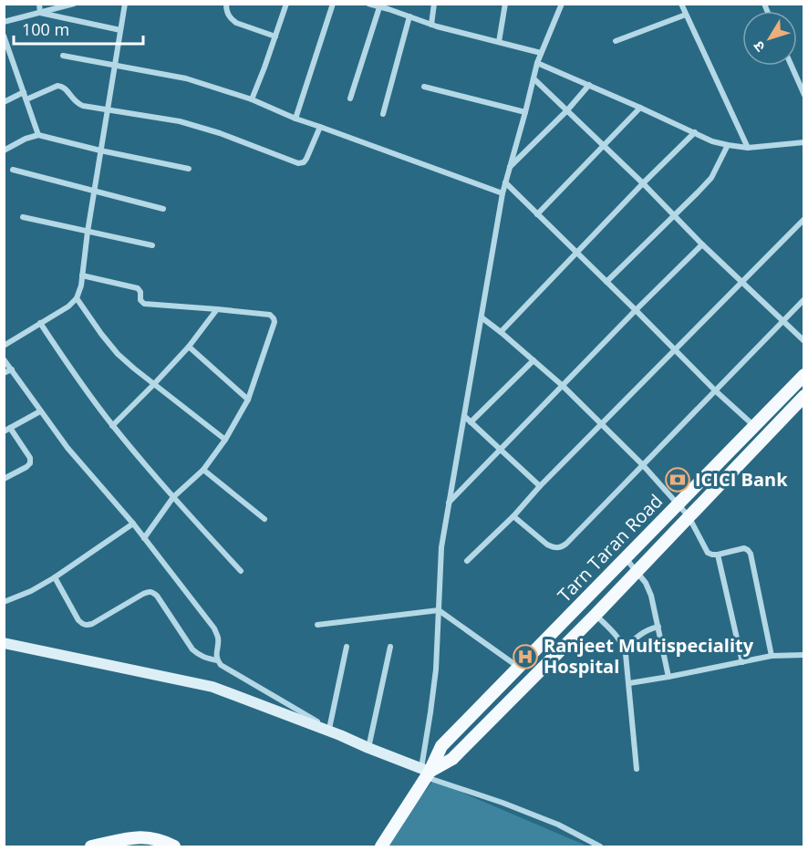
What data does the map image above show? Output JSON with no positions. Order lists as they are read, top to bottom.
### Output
{
  "streets": {
    "main road": ["Tarn Taran Road"]
  },
  "places": {
    "bank": ["ICICI Bank"],
    "hospital": ["Ranjeet Multispeciality Hospital"]
  },
  "scale_bar": "100 m",
  "north": "bottom left"
}
